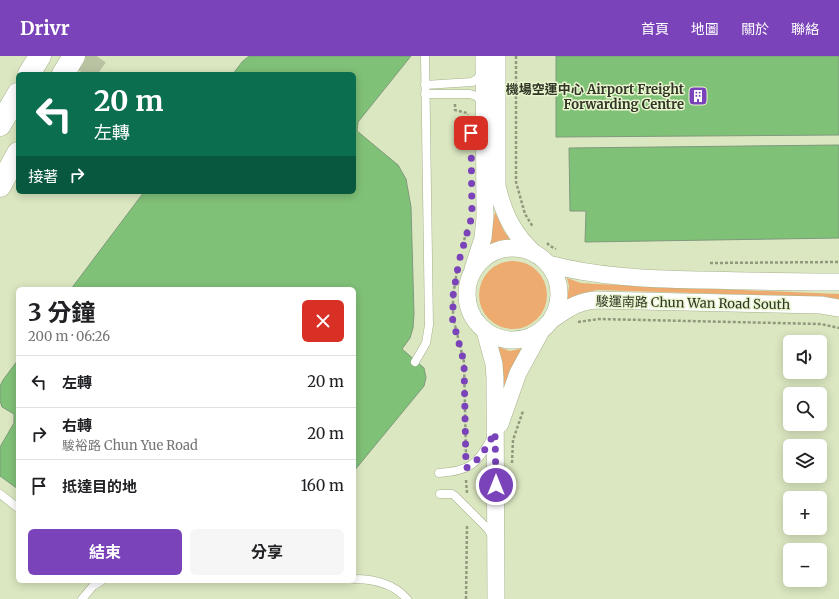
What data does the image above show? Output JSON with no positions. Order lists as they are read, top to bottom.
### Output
{
  "streets": {
    "street": ["駿運南路 Chun Wan Road South"]
  },
  "places": {
    "building": ["機場空運中心 Airport Freight Forwarding Centre"]
  },
  "page": {
    "header": "Drivr",
    "nav": [
      "首頁",
      "地圖",
      "關於",
      "聯絡"
    ],
    "turn": ["20 m", "左轉"],
    "then": "接著",
    "heading": ["3 分鐘", "200 m · 06:26"],
    "map_buttons": ["+", "−"],
    "list": [
      {
        "name": "左轉",
        "value": "20 m"
      },
      {
        "name": "右轉",
        "note": "駿裕路 Chun Yue Road",
        "value": "20 m"
      },
      {
        "name": "抵達目的地",
        "value": "160 m"
      }
    ],
    "buttons": ["結束", "分享"]
  }
}
